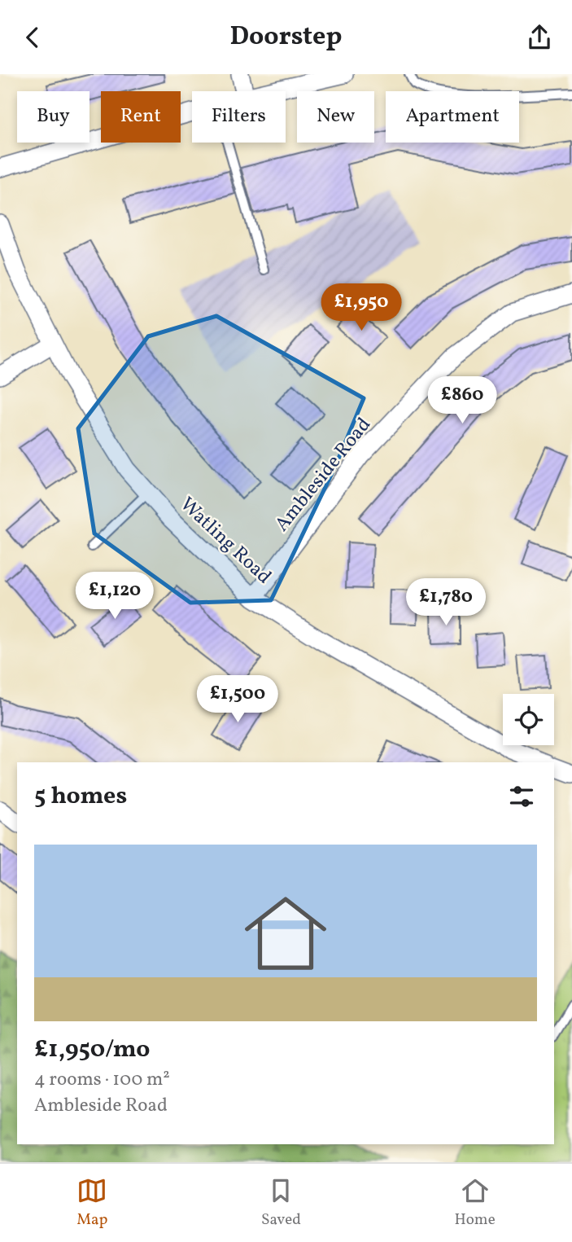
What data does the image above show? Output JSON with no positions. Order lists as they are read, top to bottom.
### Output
{
  "streets": {
    "street": ["Ambleside Road", "Watling Road"]
  },
  "crossings": [
    ["Ambleside Road", "Watling Road"]
  ],
  "page": {
    "header": "Doorstep",
    "chip": [
      "Buy",
      "Rent",
      "Filters",
      "New",
      "Apartment"
    ],
    "price": [
      "£1,950",
      "£860",
      "£1,120",
      "£1,780",
      "£1,500"
    ],
    "heading": "5 homes",
    "list": [
      {
        "name": "£1,950/mo",
        "note": "4 rooms · 100 m² · Ambleside Road"
      }
    ],
    "tabs": ["Map", "Saved", "Home"]
  }
}
